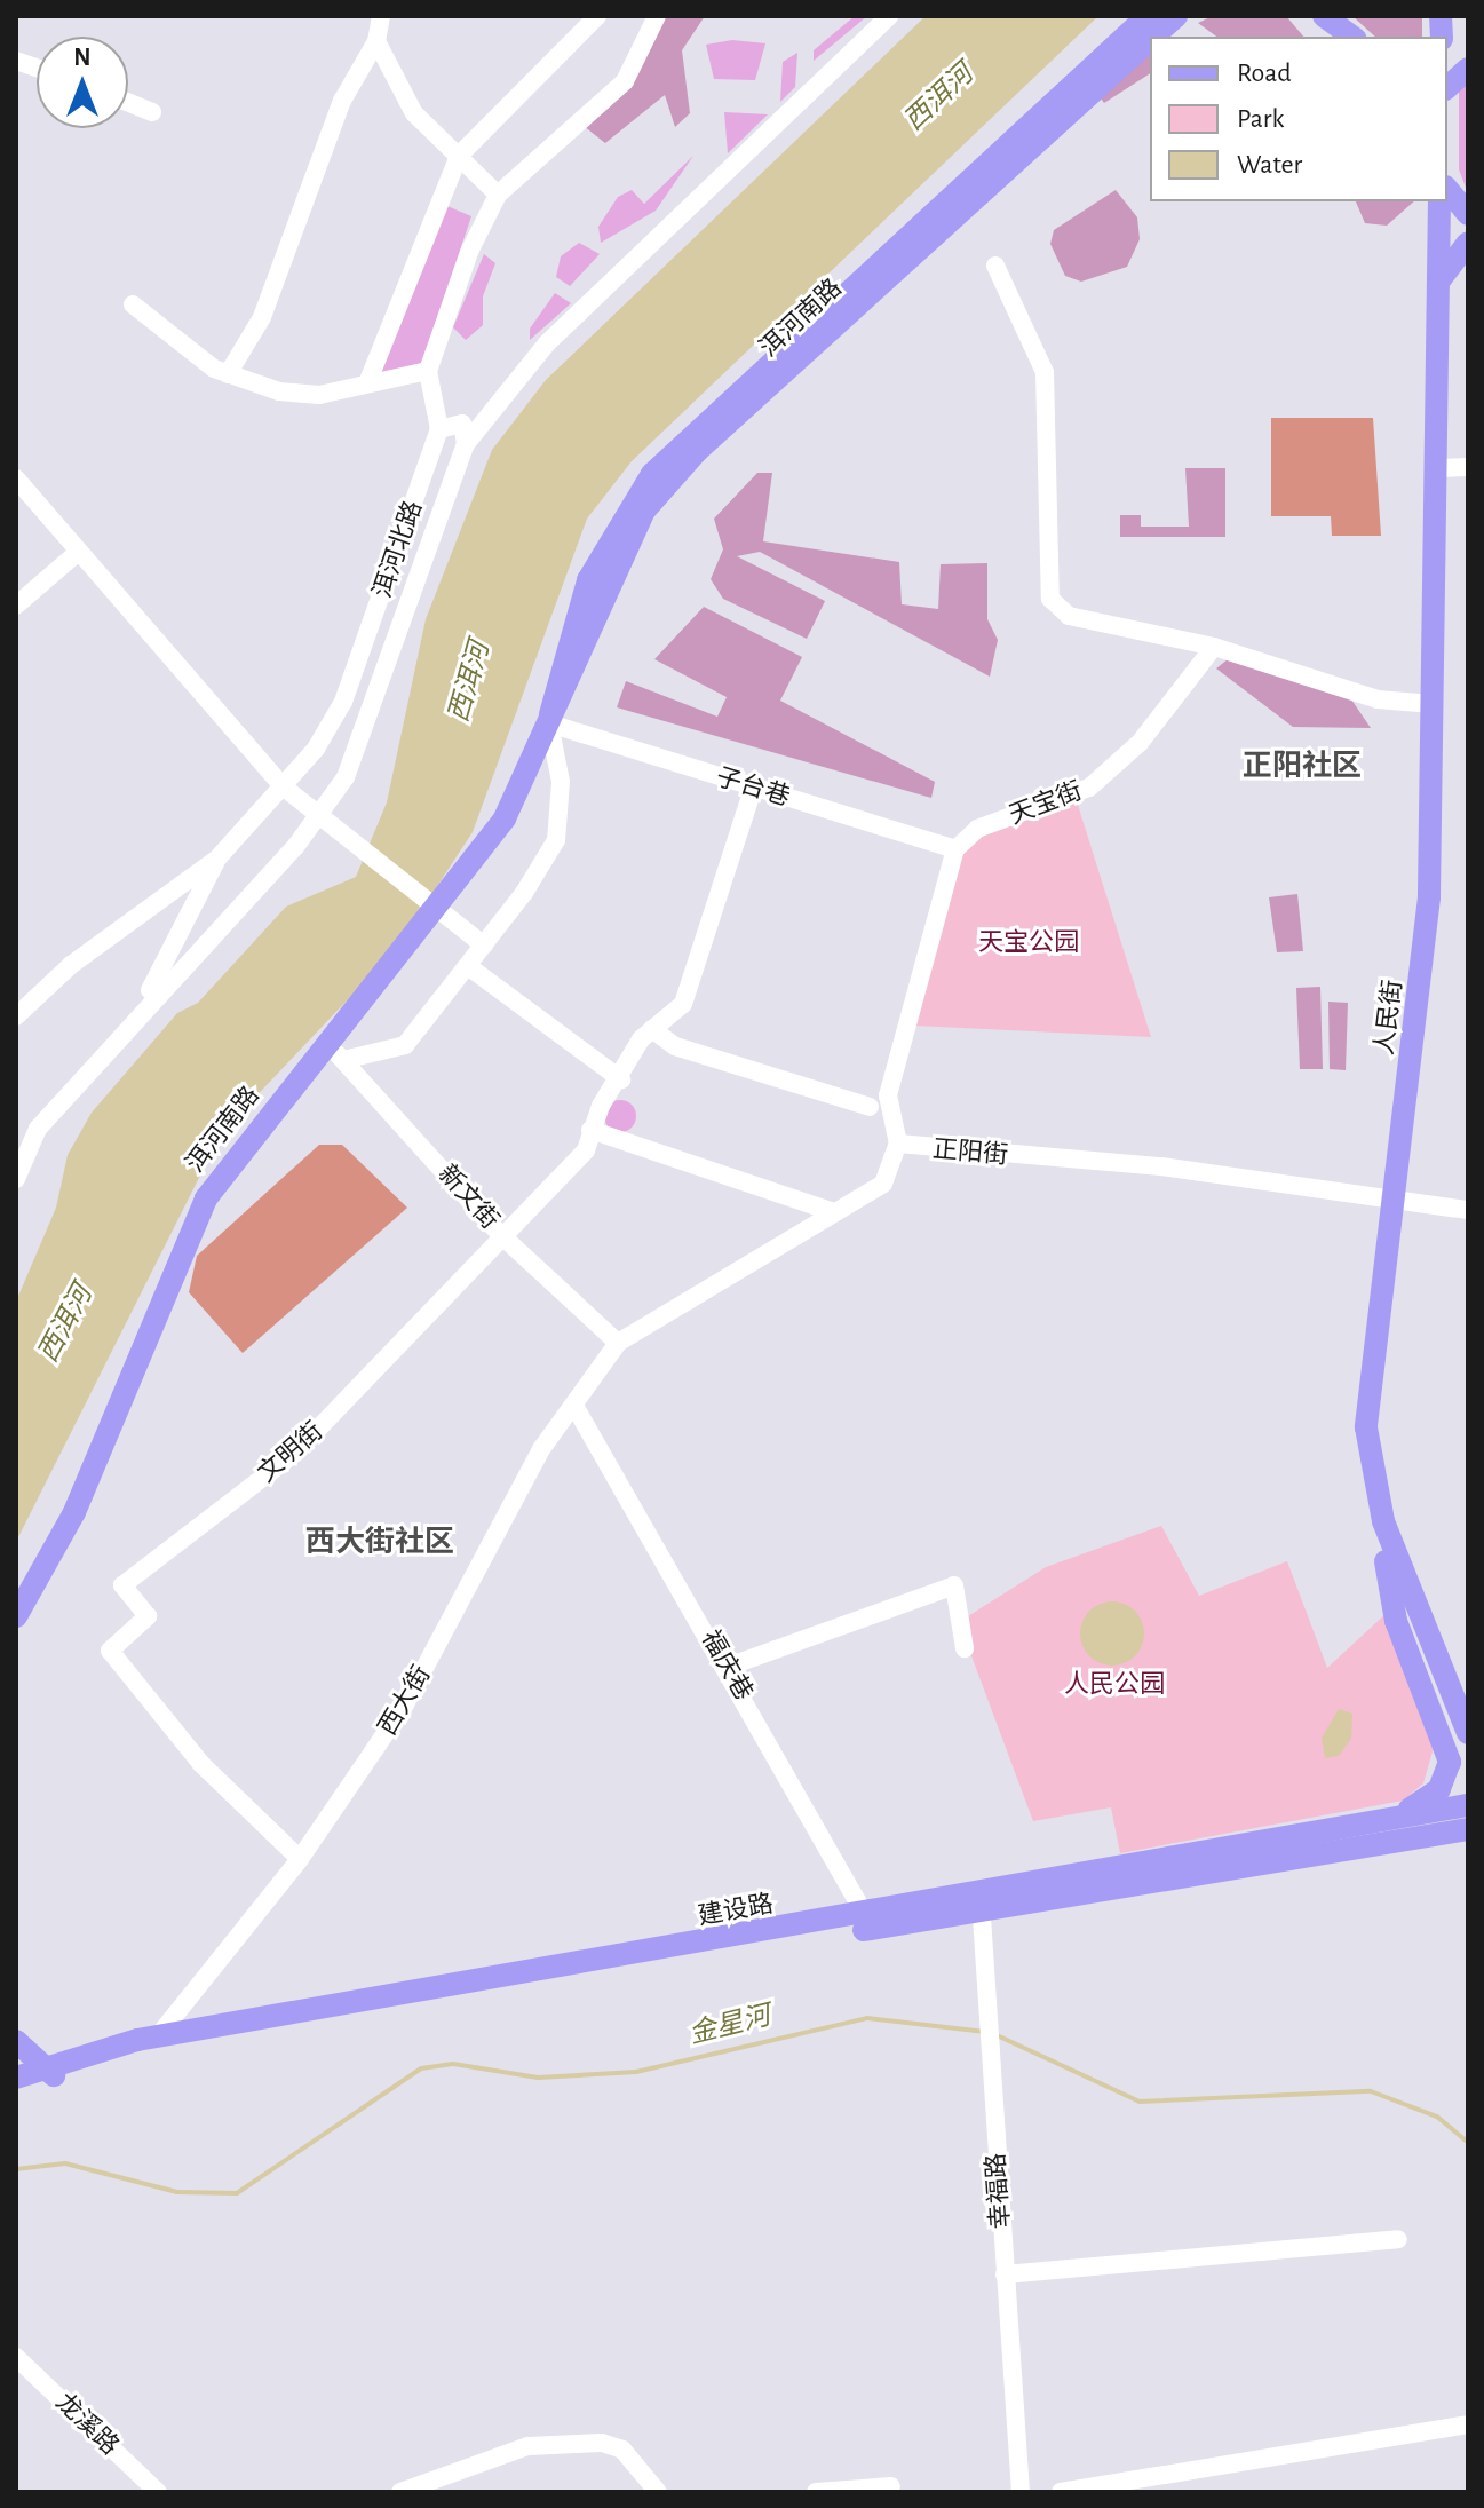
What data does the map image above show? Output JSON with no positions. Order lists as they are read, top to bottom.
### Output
{
  "streets": {
    "main road": ["洱河南路", "人民街", "建设路"],
    "street": [
      "洱河北路",
      "子台巷",
      "天宝街",
      "正阳街",
      "新文街",
      "文明街",
      "福庆巷",
      "西大街",
      "幸福路",
      "龙溪路"
    ]
  },
  "crossings": [
    ["洱河南路", "子台巷"],
    ["洱河南路", "新文街"],
    ["子台巷", "天宝街"],
    ["人民街", "正阳街"],
    ["正阳街", "新文街"],
    ["正阳街", "西大街"],
    ["新文街", "文明街"],
    ["新文街", "西大街"],
    ["文明街", "西大街"],
    ["福庆巷", "西大街"],
    ["福庆巷", "建设路"],
    ["西大街", "建设路"],
    ["建设路", "幸福路"]
  ],
  "districts": ["正阳社区", "西大街社区"],
  "water": ["西洱河", "金星河"],
  "parks": ["天宝公园", "人民公园"],
  "legend": ["Road", "Park", "Water"],
  "north": "top"
}
